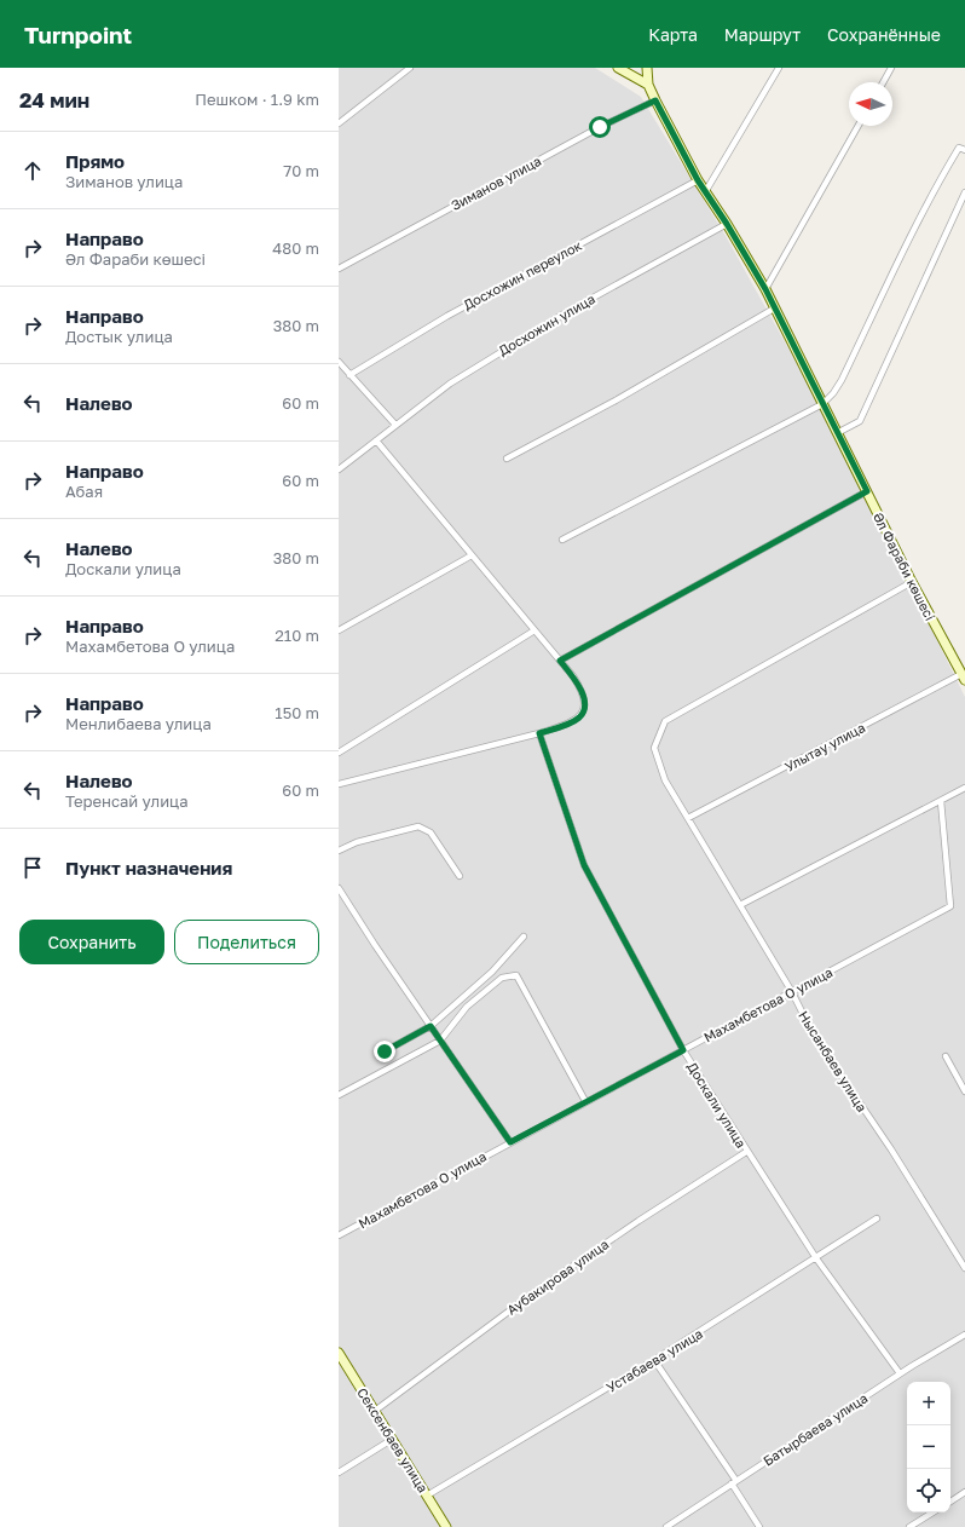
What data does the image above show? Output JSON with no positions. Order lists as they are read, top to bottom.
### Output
{
  "streets": {
    "street": [
      "Зиманов улица",
      "Досхожин переулок",
      "Досхожин улица",
      "Әл Фараби көшесі",
      "Улытау улица",
      "Махамбетова О улица",
      "Нысанбаев улица",
      "Доскали улица",
      "Аубакирова улица",
      "Устабаева улица",
      "Батырбаева улица",
      "Сексенбаев улица"
    ]
  },
  "crossings": [
    ["Зиманов улица", "Әл Фараби көшесі"],
    ["Досхожин переулок", "Әл Фараби көшесі"],
    ["Досхожин улица", "Әл Фараби көшесі"],
    ["Әл Фараби көшесі", "Улытау улица"],
    ["Әл Фараби көшесі", "Нысанбаев улица"],
    ["Улытау улица", "Нысанбаев улица"],
    ["Махамбетова О улица", "Нысанбаев улица"],
    ["Махамбетова О улица", "Доскали улица"],
    ["Доскали улица", "Аубакирова улица"],
    ["Доскали улица", "Устабаева улица"],
    ["Доскали улица", "Батырбаева улица"],
    ["Аубакирова улица", "Сексенбаев улица"],
    ["Устабаева улица", "Сексенбаев улица"]
  ],
  "north": "left",
  "page": {
    "header": "Turnpoint",
    "nav": ["Карта", "Маршрут", "Сохранённые"],
    "heading": ["24 мин", "Пешком · 1.9 km"],
    "list": [
      ["Прямо", "Зиманов улица", "70 m"],
      ["Направо", "Әл Фараби көшесі", "480 m"],
      ["Направо", "Достык улица", "380 m"],
      ["Налево", "60 m"],
      ["Направо", "Абая", "60 m"],
      ["Налево", "Доскали улица", "380 m"],
      ["Направо", "Махамбетова О улица", "210 m"],
      ["Направо", "Менлибаева улица", "150 m"],
      ["Налево", "Теренсай улица", "60 m"],
      "Пункт назначения"
    ],
    "buttons": ["Сохранить", "Поделиться"],
    "map_buttons": ["+", "−"]
  }
}
